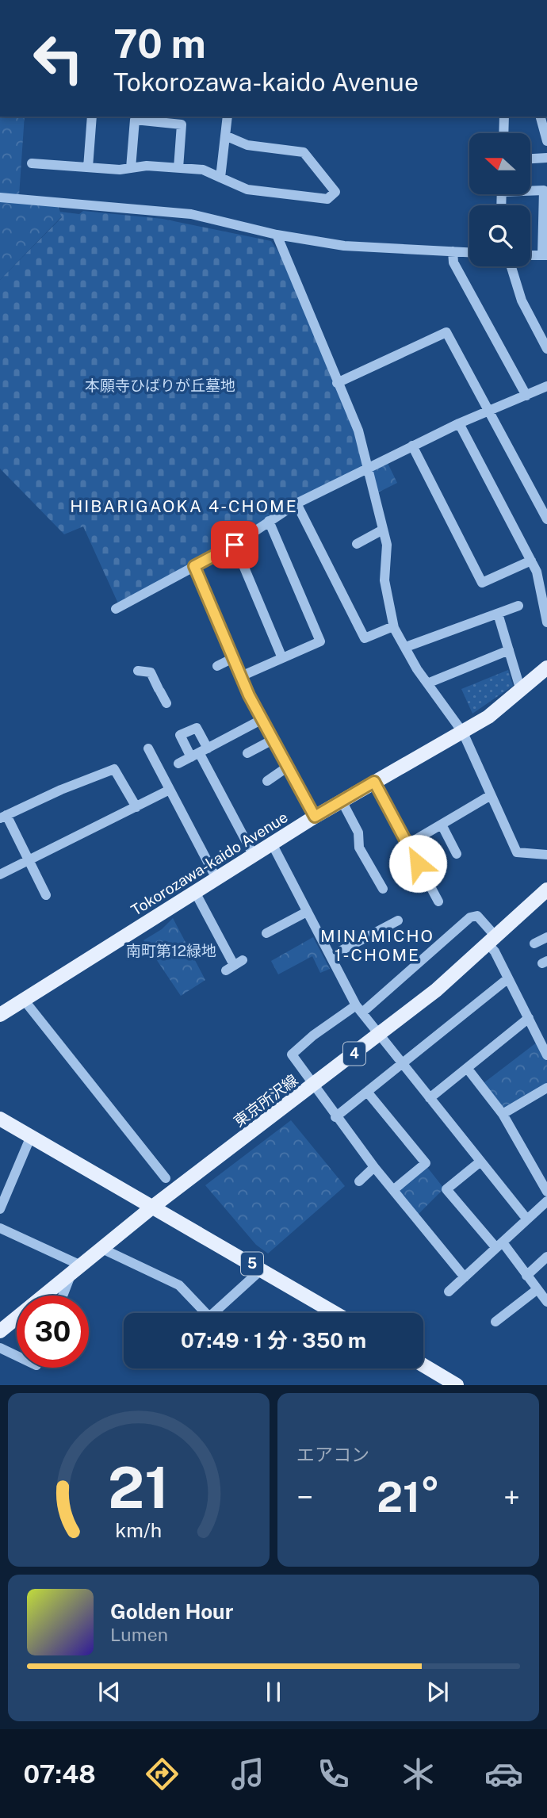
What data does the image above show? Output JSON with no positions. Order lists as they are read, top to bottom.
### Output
{
  "streets": {
    "main road": [
      "Tokorozawa-kaido Avenue",
      "4",
      "東京所沢線",
      "5"
    ]
  },
  "crossings": [
    ["東京所沢線", "5"]
  ],
  "districts": ["HIBARIGAOKA 4-CHOME", "MINAMICHO 1-CHOME"],
  "parks": ["本願寺ひばりが丘墓地", "南町第12緑地"],
  "north": "left",
  "page": {
    "turn": ["70 m", "Tokorozawa-kaido Avenue"],
    "limit": "30",
    "trip": "07:49 · 1 分 · 350 m",
    "tile": "エアコン",
    "heat": ["−", "21°", "+"],
    "song": ["Golden Hour", "Lumen"],
    "tabs": "07:48",
    "gauge": ["21", "km/h"]
  }
}
